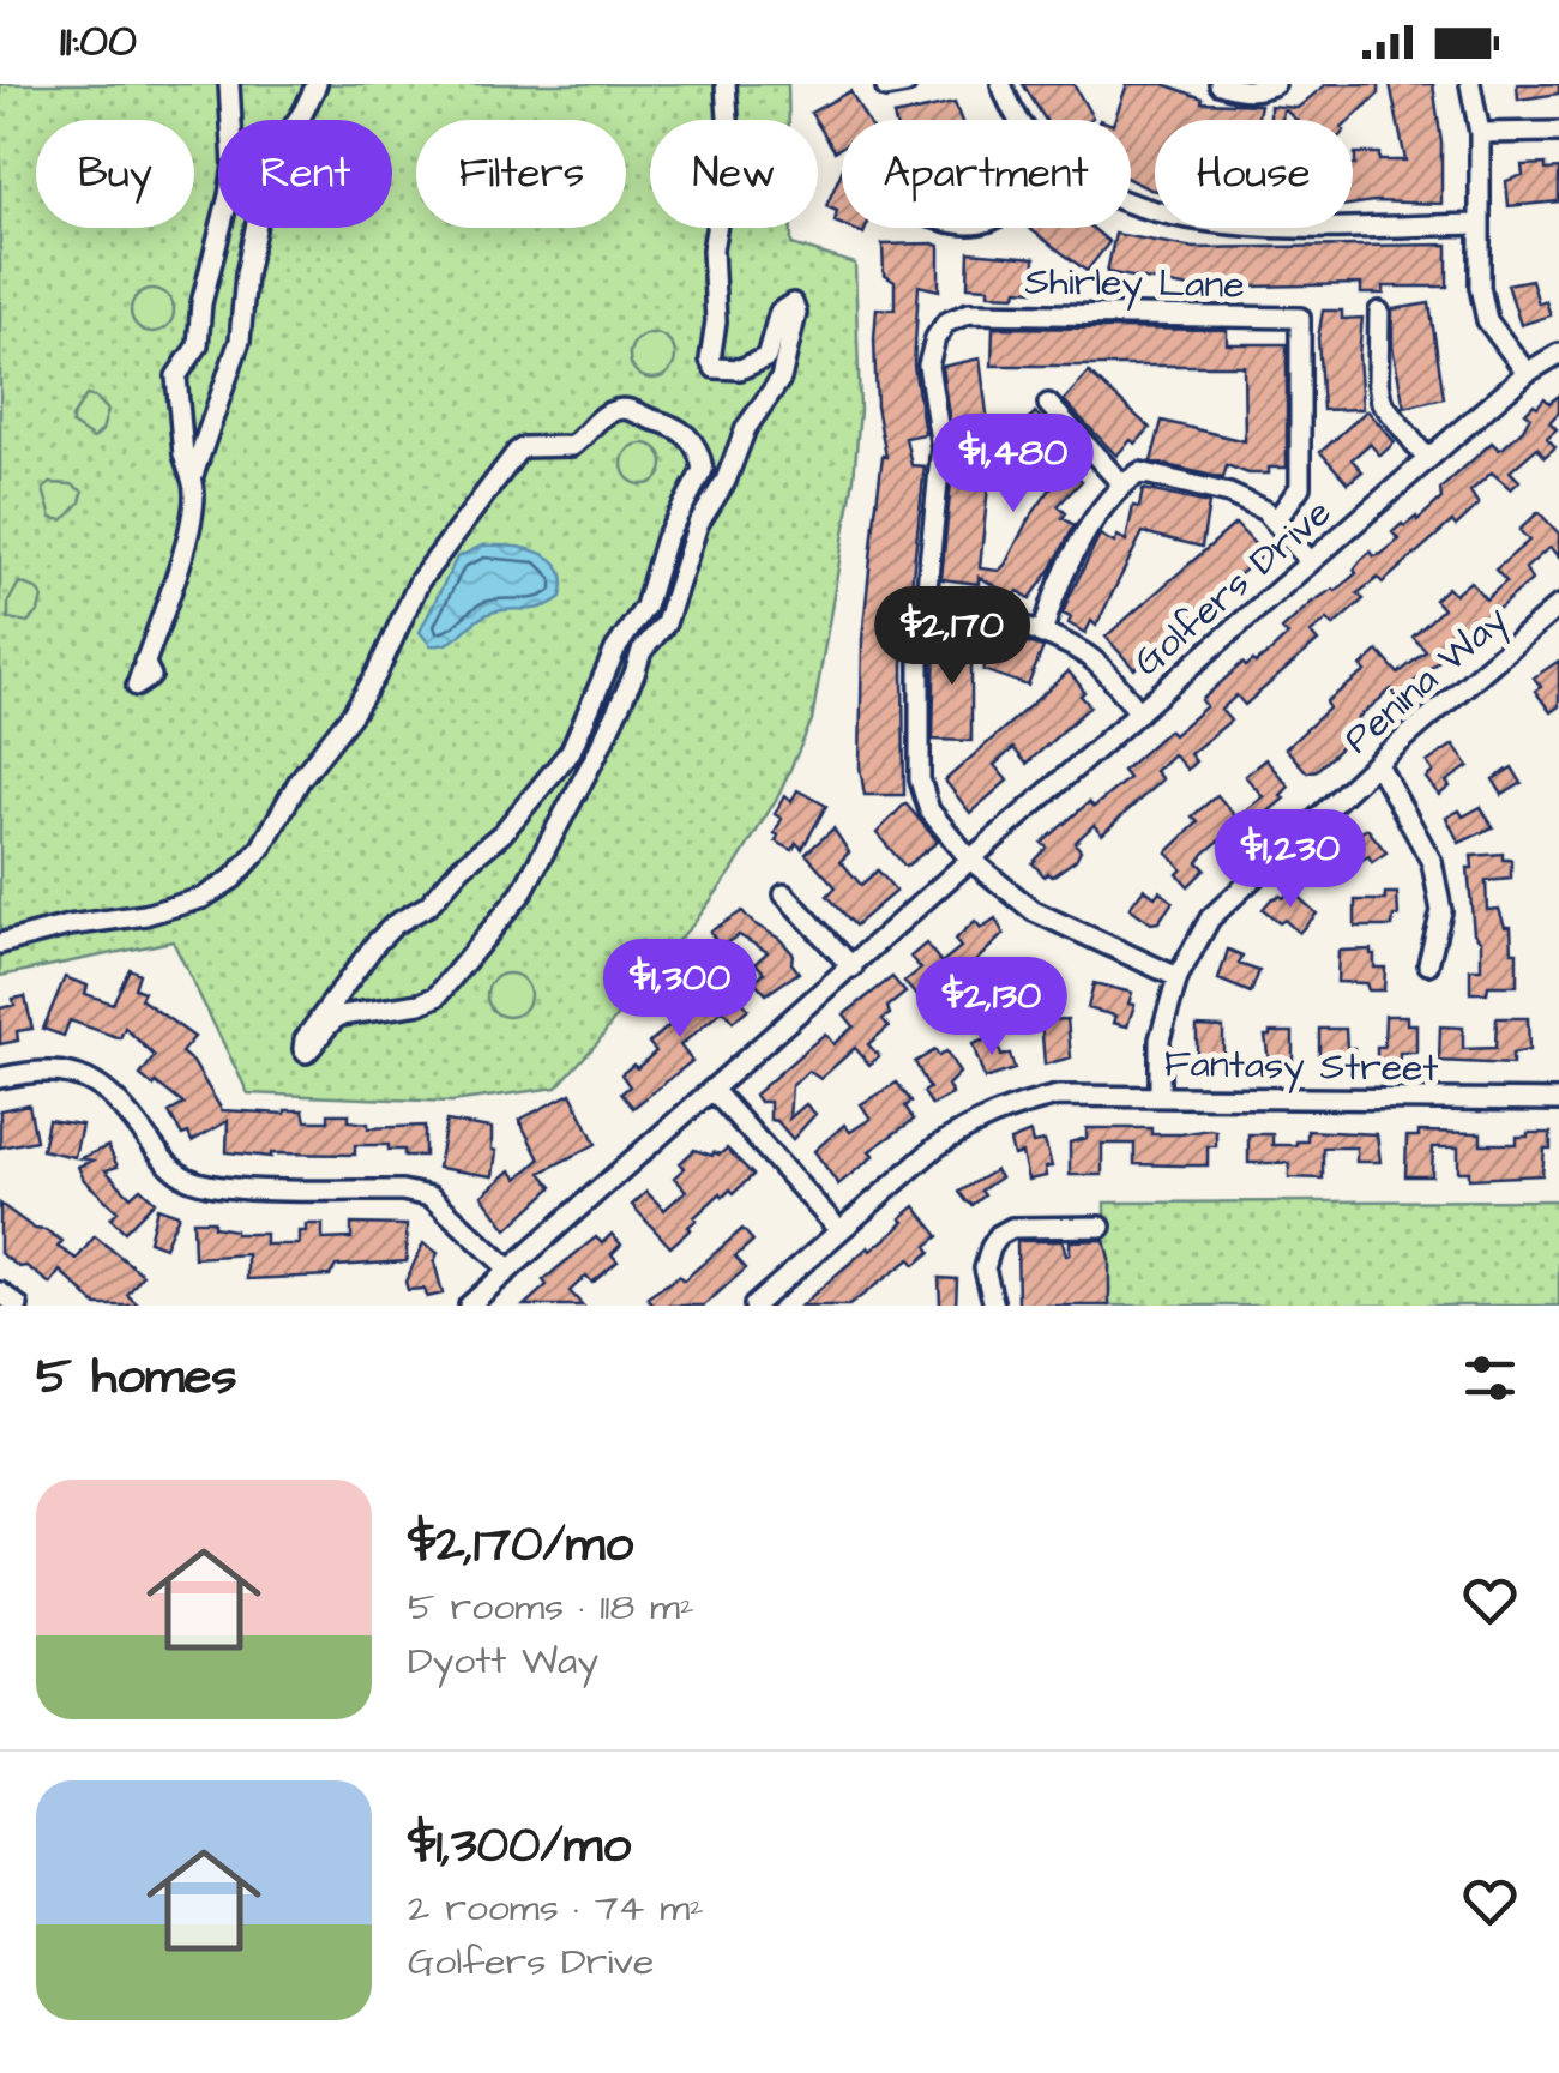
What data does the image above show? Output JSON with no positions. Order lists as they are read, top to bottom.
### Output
{
  "streets": {
    "street": [
      "Shirley Lane",
      "Golfers Drive",
      "Penina Way",
      "Fantasy Street"
    ]
  },
  "crossings": [
    ["Penina Way", "Fantasy Street"]
  ],
  "page": {
    "status": "11:00",
    "chip": [
      "Buy",
      "Rent",
      "Filters",
      "New",
      "Apartment",
      "House"
    ],
    "price": [
      "$1,480",
      "$2,170",
      "$1,230",
      "$1,300",
      "$2,130"
    ],
    "heading": "5 homes",
    "list": [
      {
        "name": "$2,170/mo",
        "note": "5 rooms · 118 m² · Dyott Way"
      },
      {
        "name": "$1,300/mo",
        "note": "2 rooms · 74 m² · Golfers Drive"
      }
    ]
  }
}
